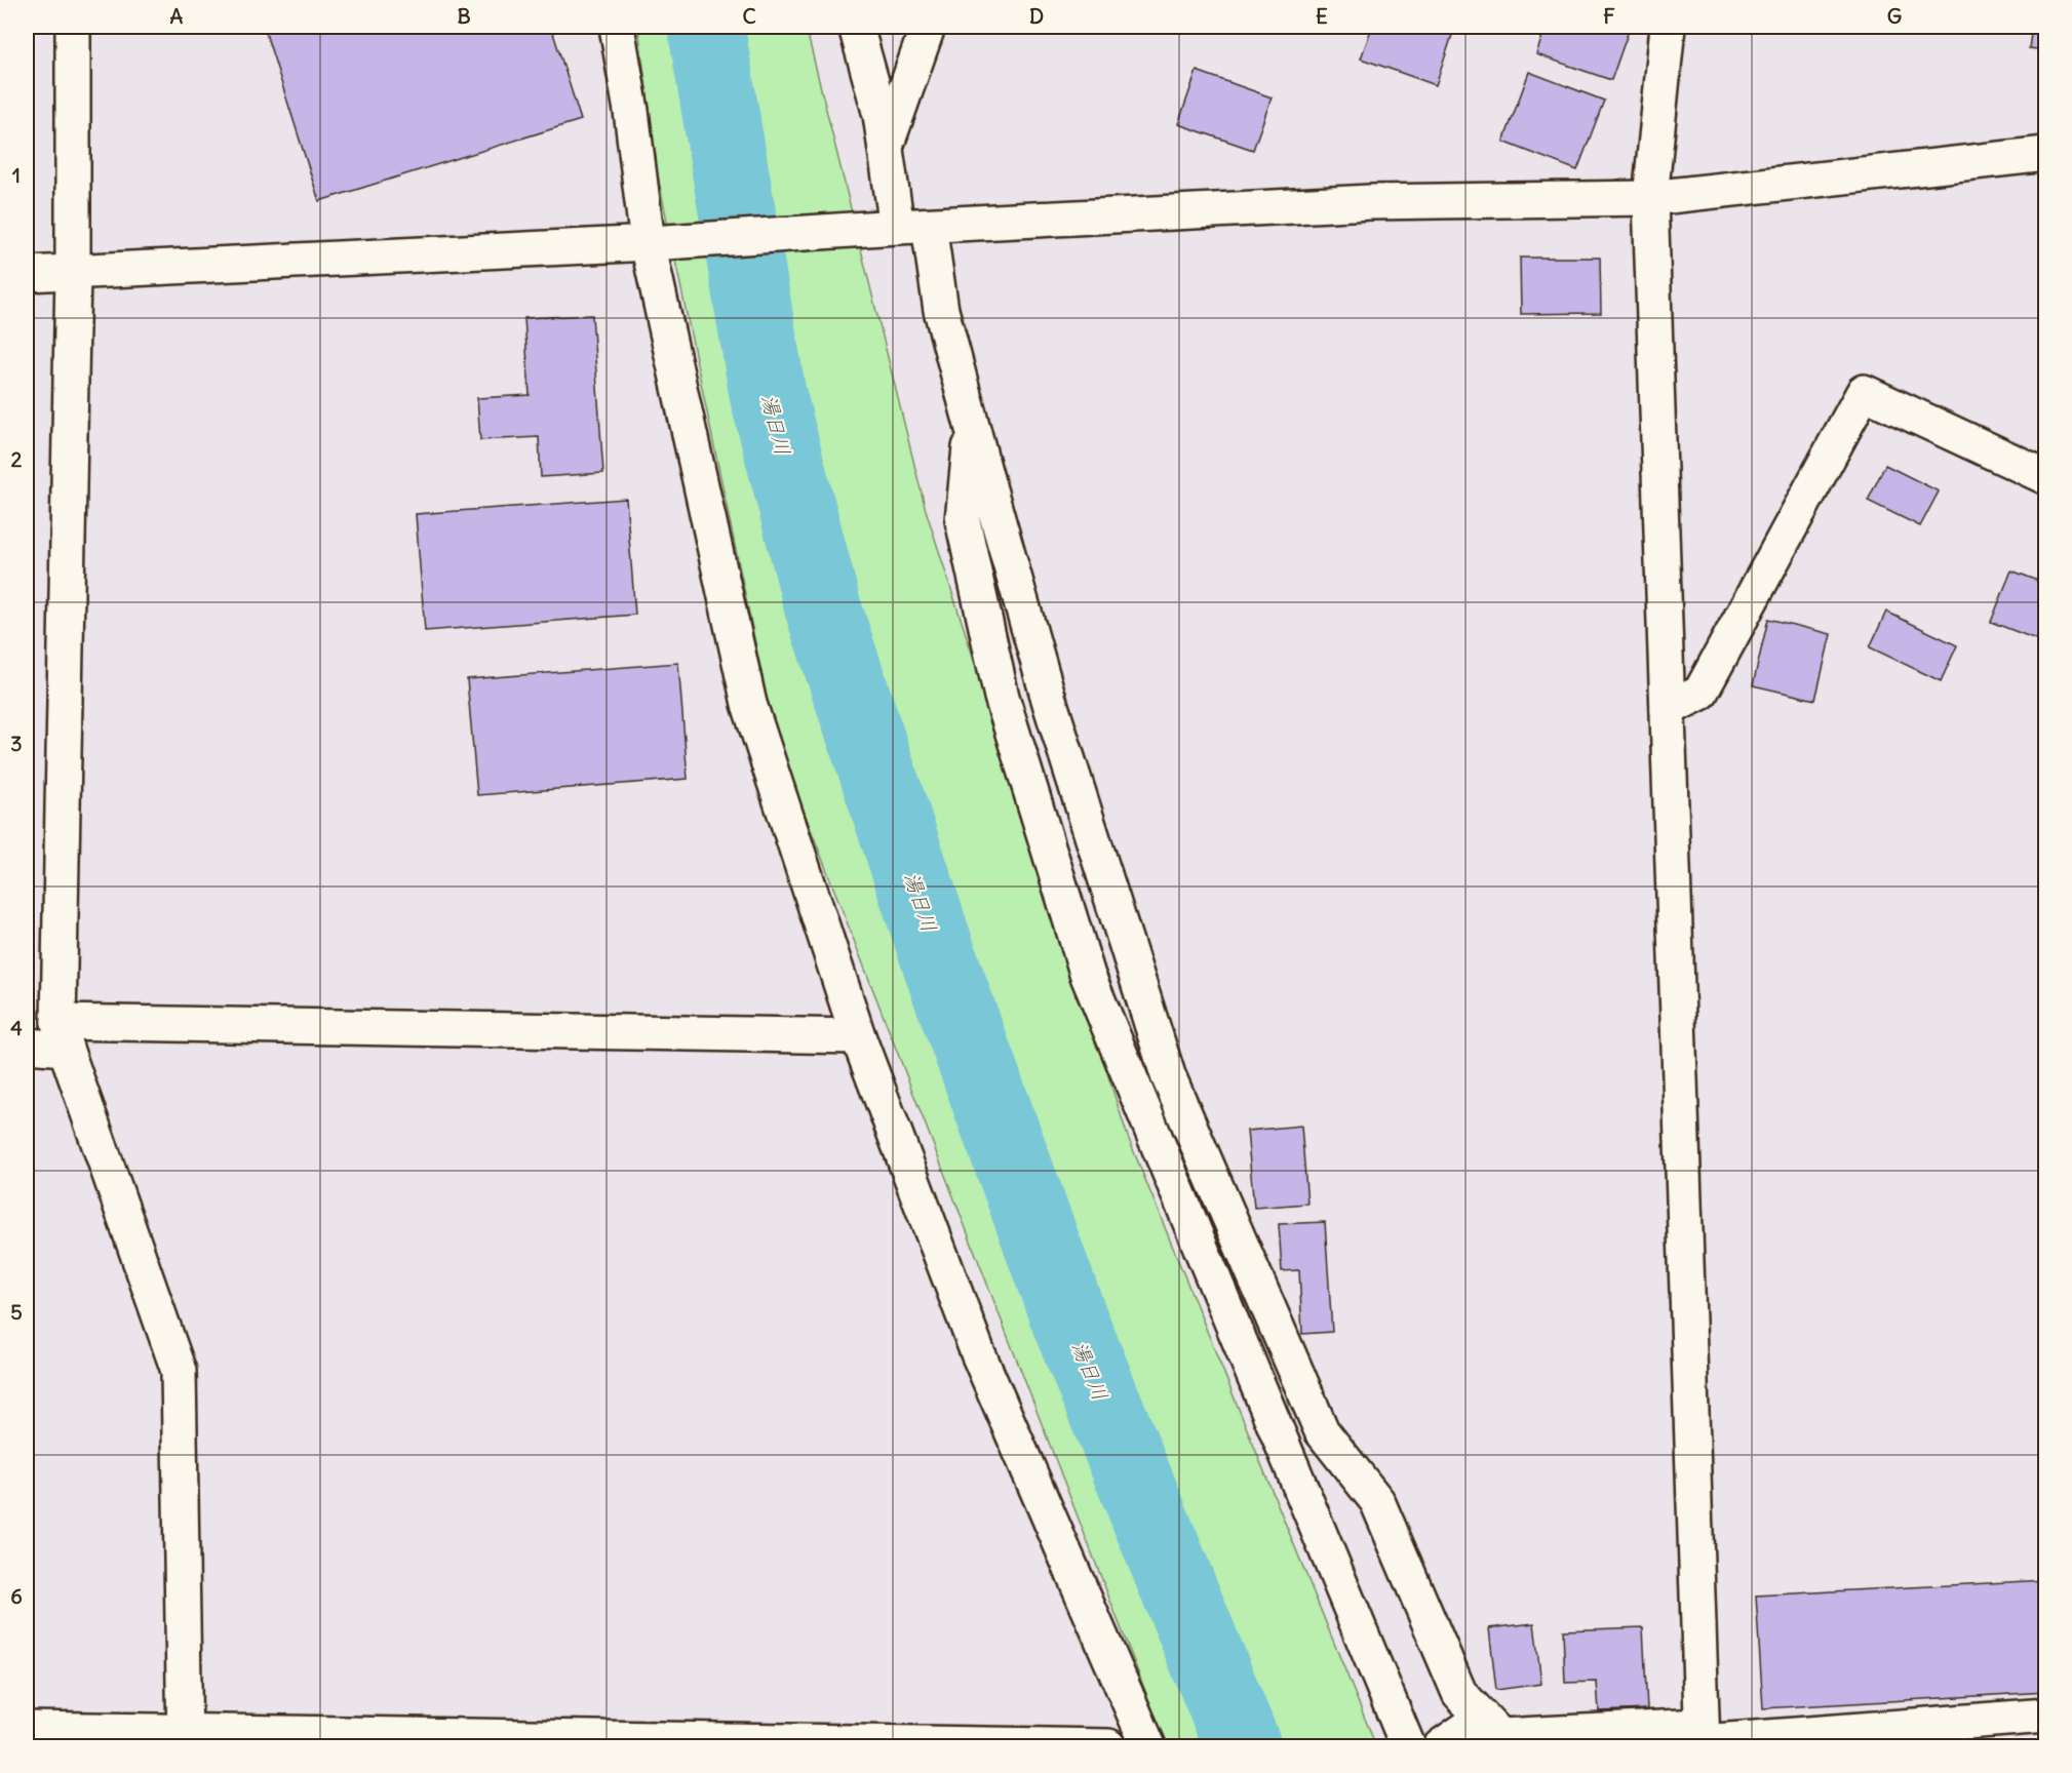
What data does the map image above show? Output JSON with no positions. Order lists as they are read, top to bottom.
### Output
{
  "water": ["湯日川"],
  "grid": {
    "columns": [
      "A",
      "B",
      "C",
      "D",
      "E",
      "F",
      "G"
    ],
    "rows": [
      "1",
      "2",
      "3",
      "4",
      "5",
      "6"
    ]
  }
}
